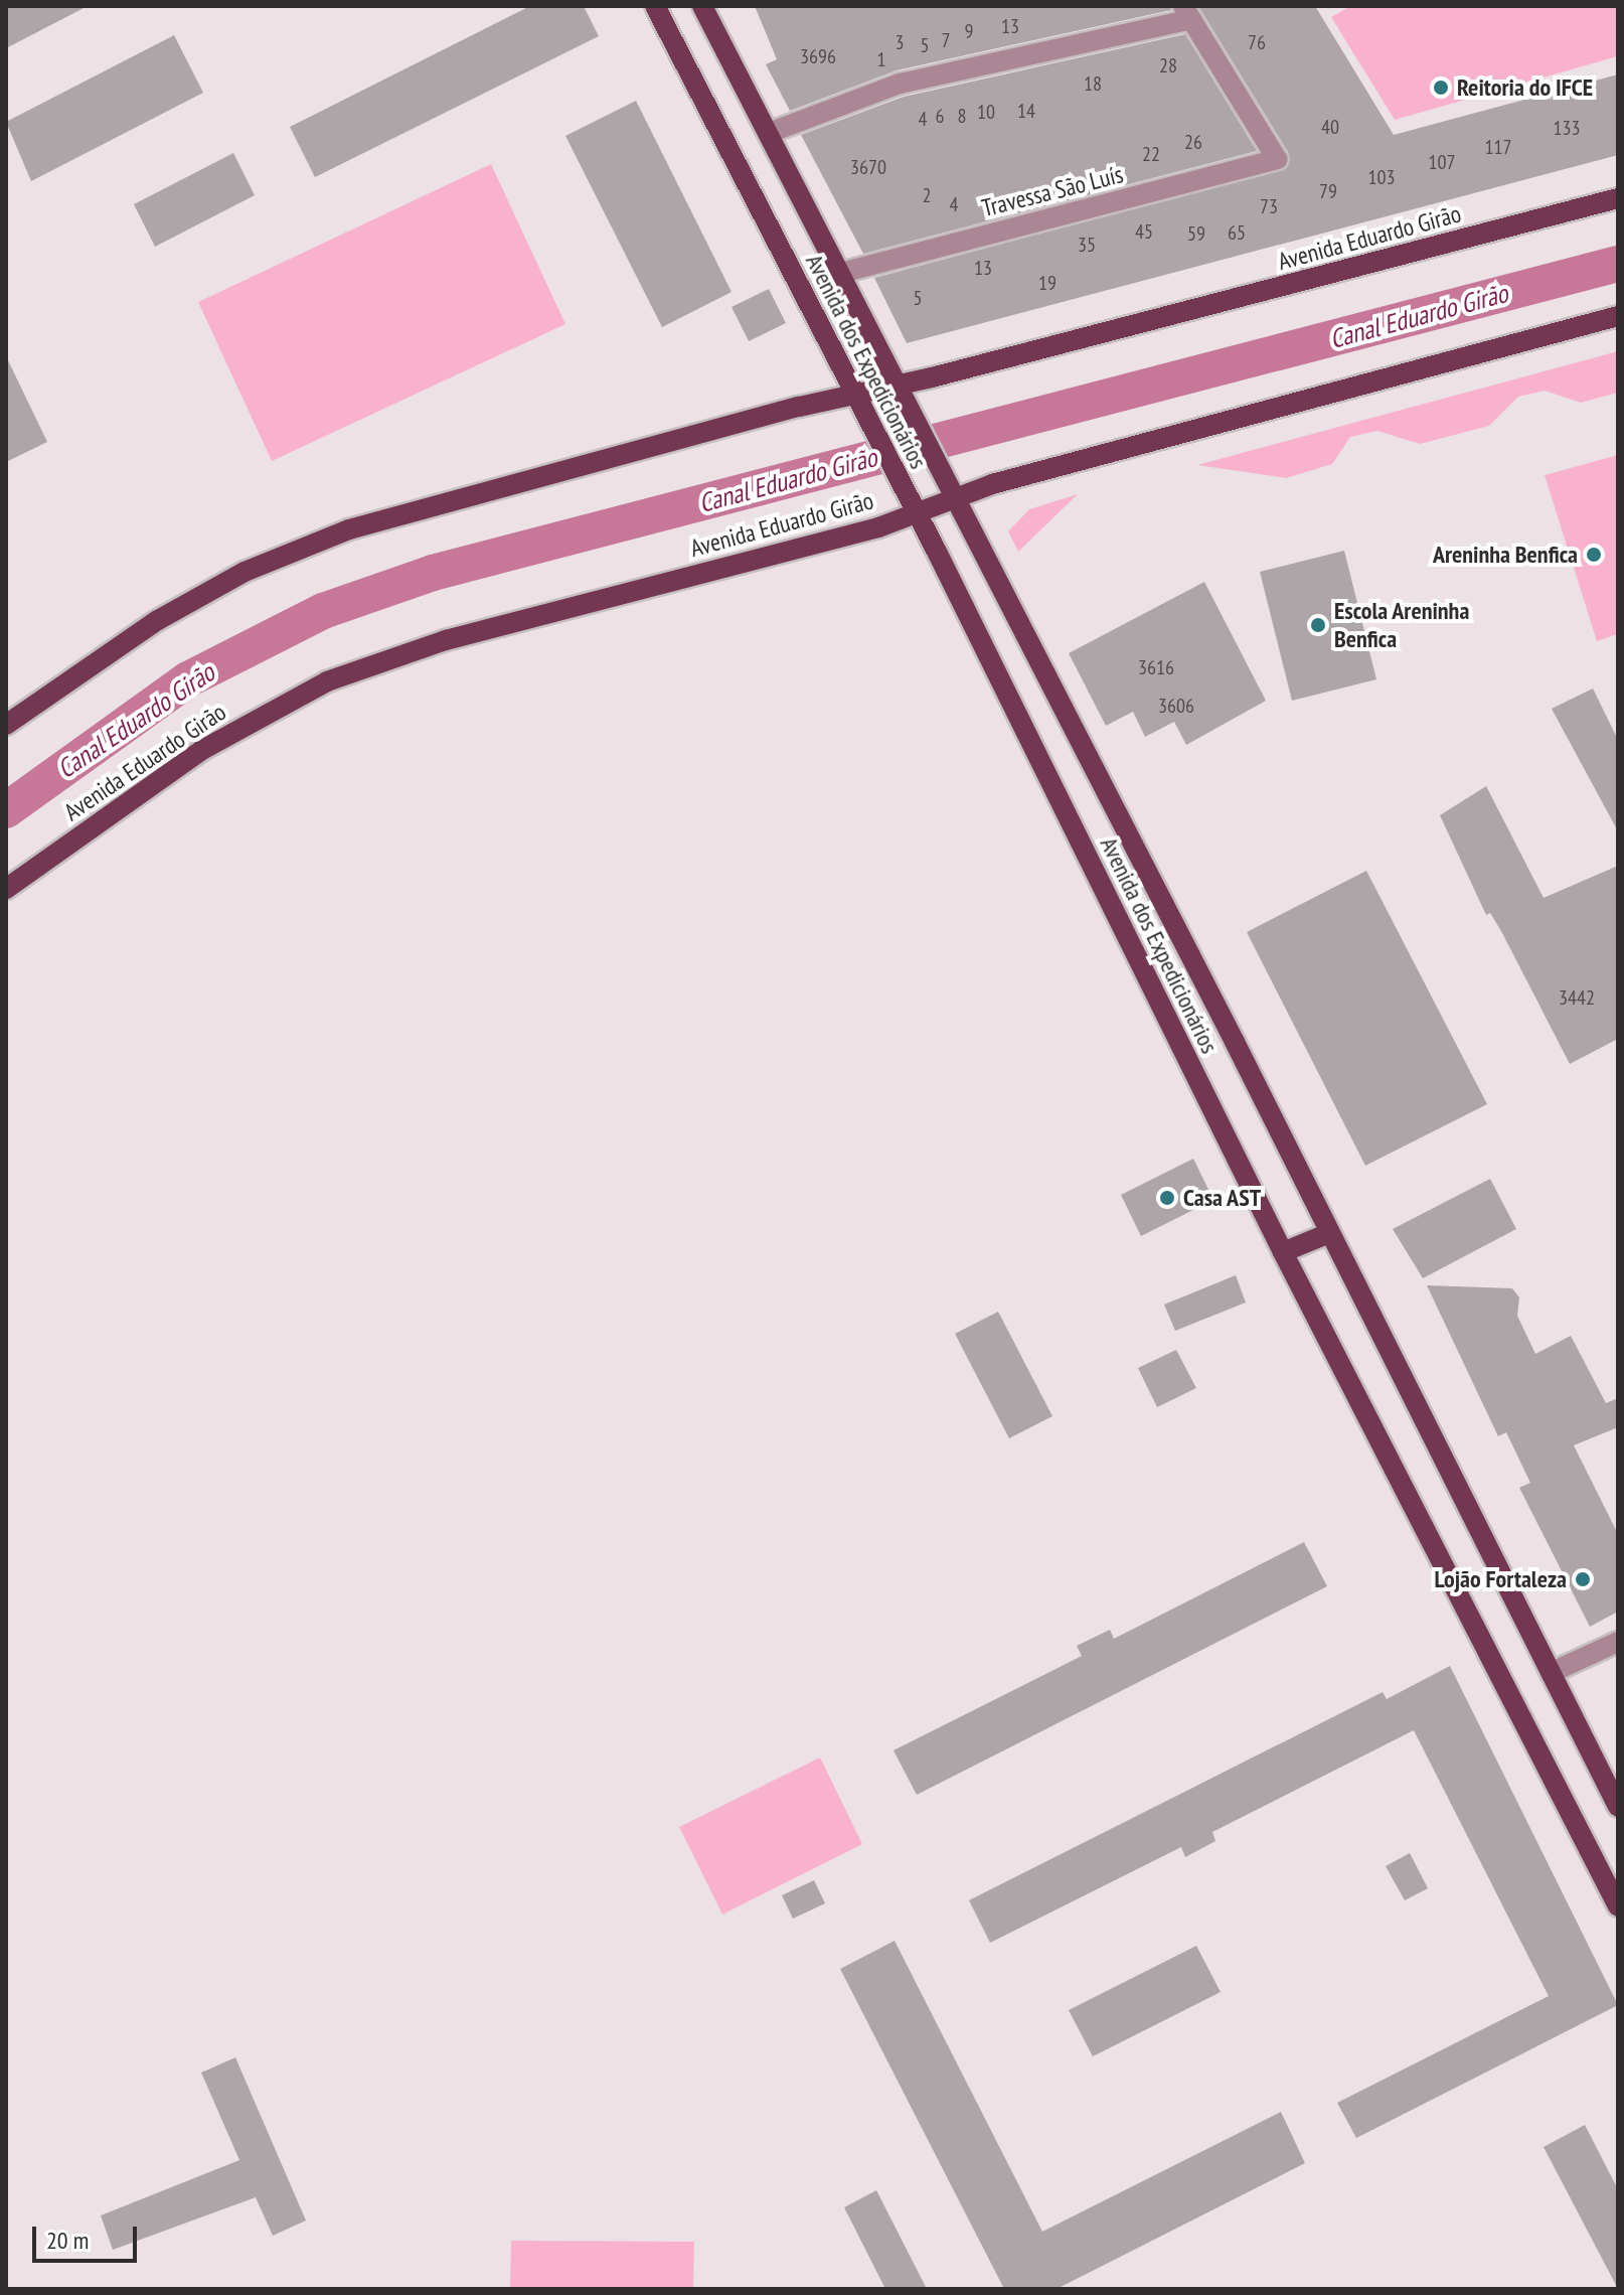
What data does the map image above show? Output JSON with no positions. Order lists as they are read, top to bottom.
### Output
{
  "streets": {
    "main road": ["Avenida Eduardo Girão", "Avenida dos Expedicionários"],
    "street": ["Travessa São Luís"]
  },
  "crossings": [
    ["Travessa São Luís", "Avenida dos Expedicionários"],
    ["Avenida Eduardo Girão", "Avenida dos Expedicionários"]
  ],
  "water": ["Canal Eduardo Girão"],
  "places": [
    "Reitoria do IFCE",
    "Areninha Benfica",
    "Escola Areninha Benfica",
    "Casa AST",
    "Lojão Fortaleza"
  ],
  "house_numbers": [
    "13",
    "9",
    "7",
    "3",
    "76",
    "5",
    "3696",
    "1",
    "28",
    "18",
    "14",
    "10",
    "6",
    "8",
    "4",
    "40",
    "133",
    "26",
    "117",
    "22",
    "107",
    "3670",
    "103",
    "79",
    "2",
    "4",
    "73",
    "45",
    "65",
    "59",
    "35",
    "13",
    "19",
    "5",
    "3616",
    "3606",
    "3442"
  ],
  "scale_bar": "20 m"
}
